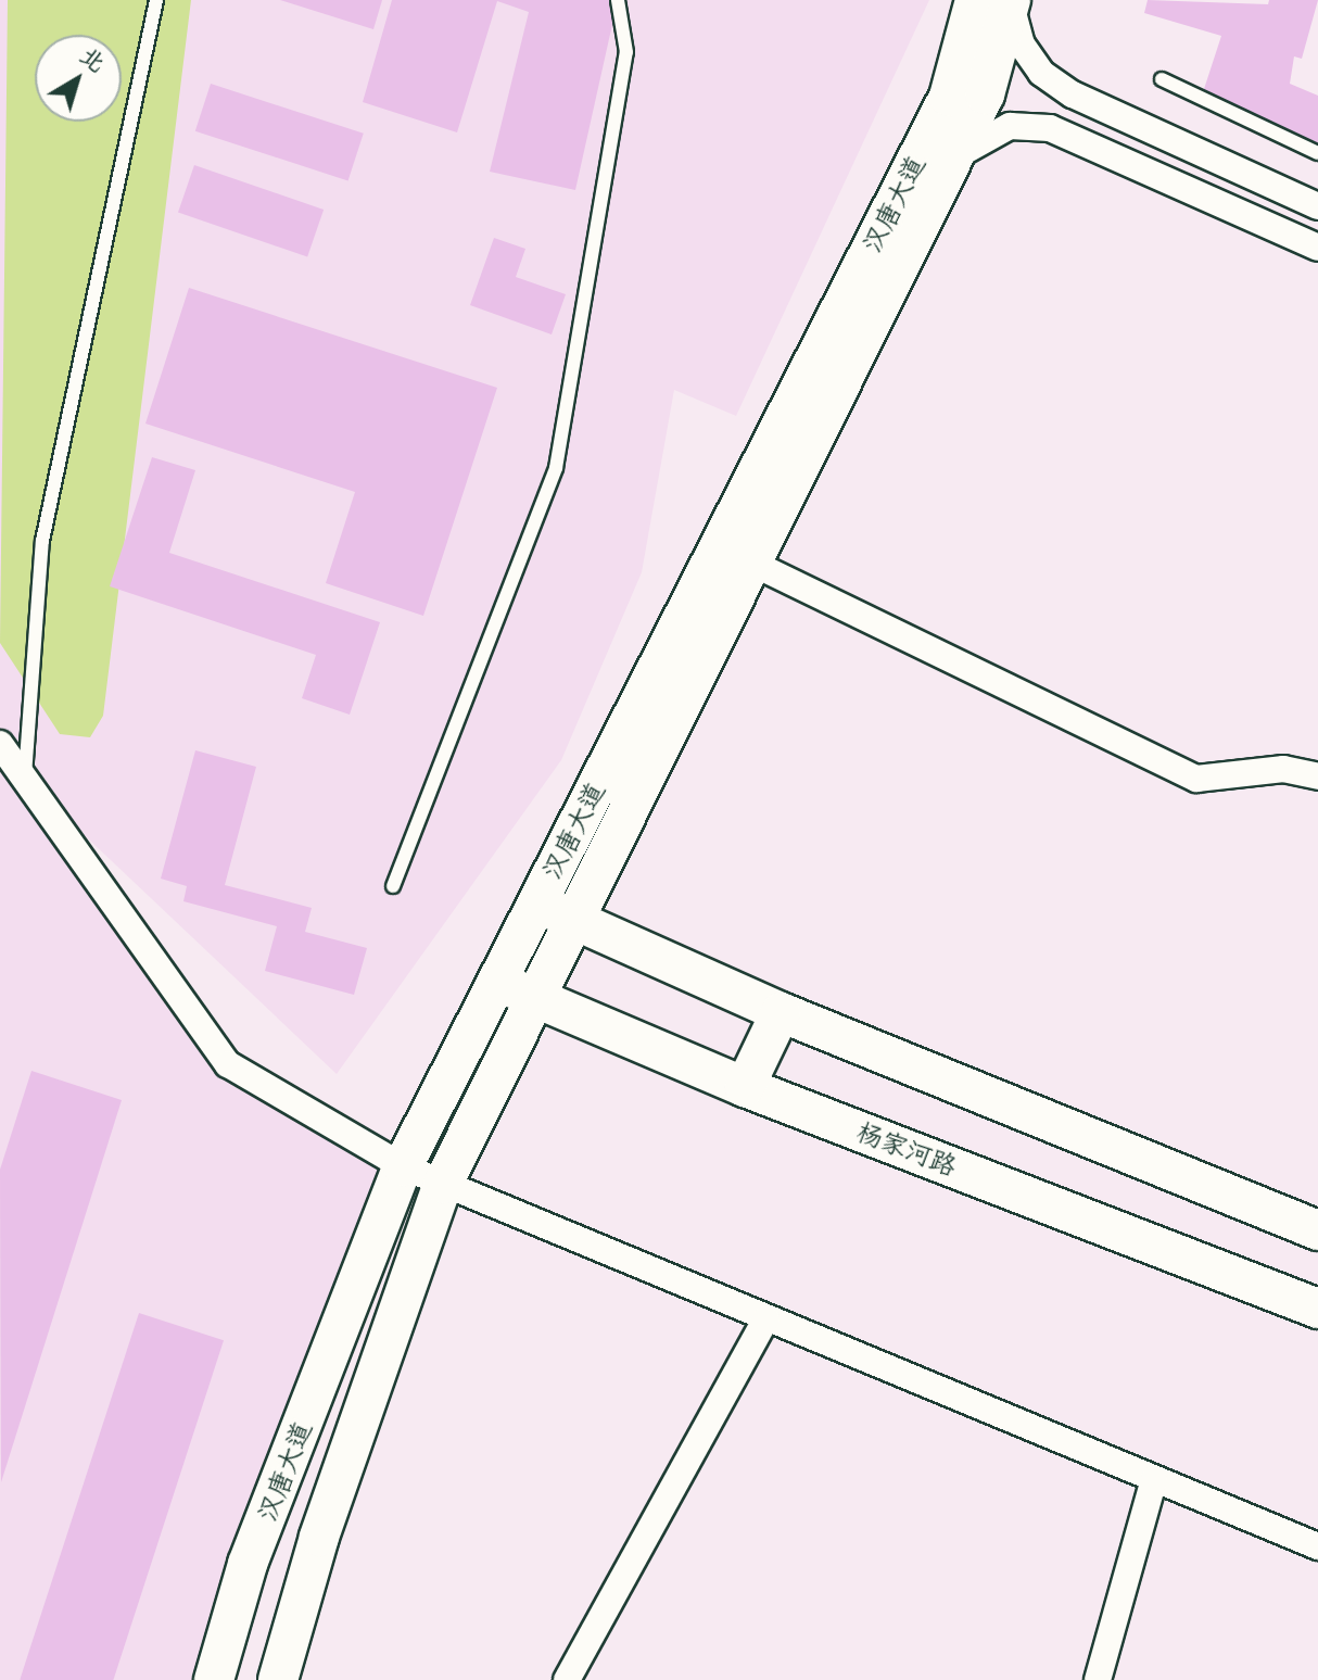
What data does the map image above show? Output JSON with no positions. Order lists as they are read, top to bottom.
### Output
{
  "streets": {
    "main road": ["汉唐大道", "杨家河路"]
  },
  "crossings": [
    ["汉唐大道", "杨家河路"]
  ],
  "north": "top right"
}
